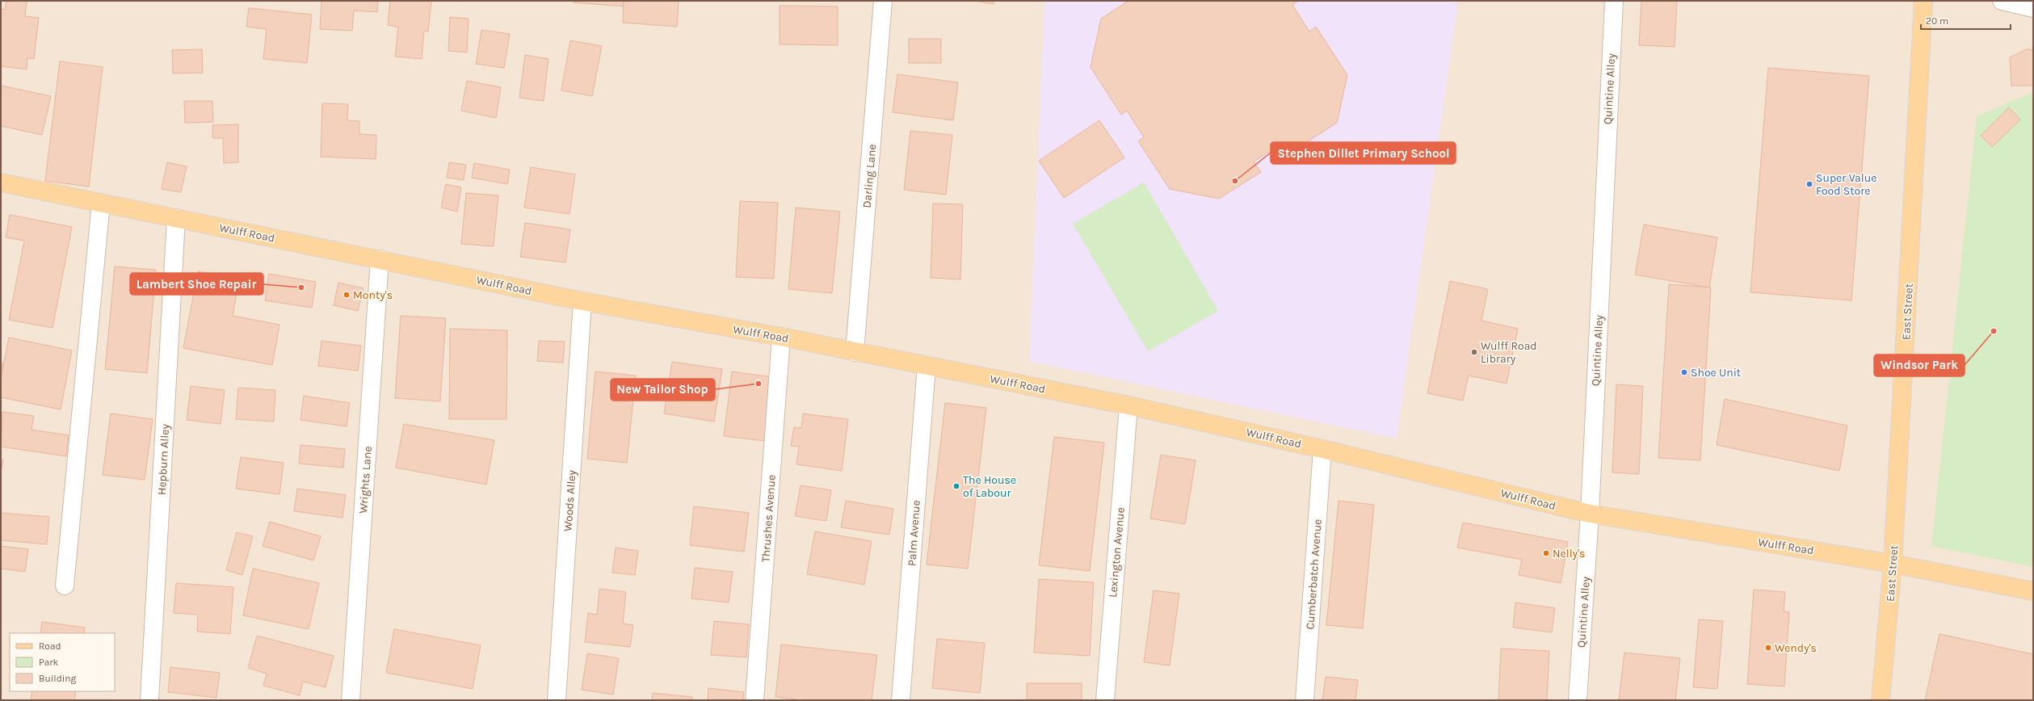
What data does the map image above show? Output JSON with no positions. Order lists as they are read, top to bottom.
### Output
{
  "streets": {
    "main road": ["Wulff Road", "East Street"],
    "street": [
      "Quintine Alley",
      "Darling Lane",
      "Hepburn Alley",
      "Wrights Lane",
      "Woods Alley",
      "Thrushes Avenue",
      "Palm Avenue",
      "Lexington Avenue",
      "Cumberbatch Avenue"
    ]
  },
  "crossings": [
    ["Quintine Alley", "Wulff Road"],
    ["Darling Lane", "Wulff Road"],
    ["Wulff Road", "East Street"],
    ["Wulff Road", "Hepburn Alley"],
    ["Wulff Road", "Wrights Lane"],
    ["Wulff Road", "Woods Alley"],
    ["Wulff Road", "Thrushes Avenue"],
    ["Wulff Road", "Palm Avenue"],
    ["Wulff Road", "Lexington Avenue"],
    ["Wulff Road", "Cumberbatch Avenue"]
  ],
  "places": [
    "Stephen Dillet Primary School",
    "Super Value Food Store",
    "Lambert Shoe Repair",
    "Monty's",
    "Windsor Park",
    "Wulff Road Library",
    "Shoe Unit",
    "New Tailor Shop",
    "The House of Labour",
    "Nelly's",
    "Wendy's"
  ],
  "legend": ["Road", "Park", "Building"],
  "scale_bar": "20 m"
}
